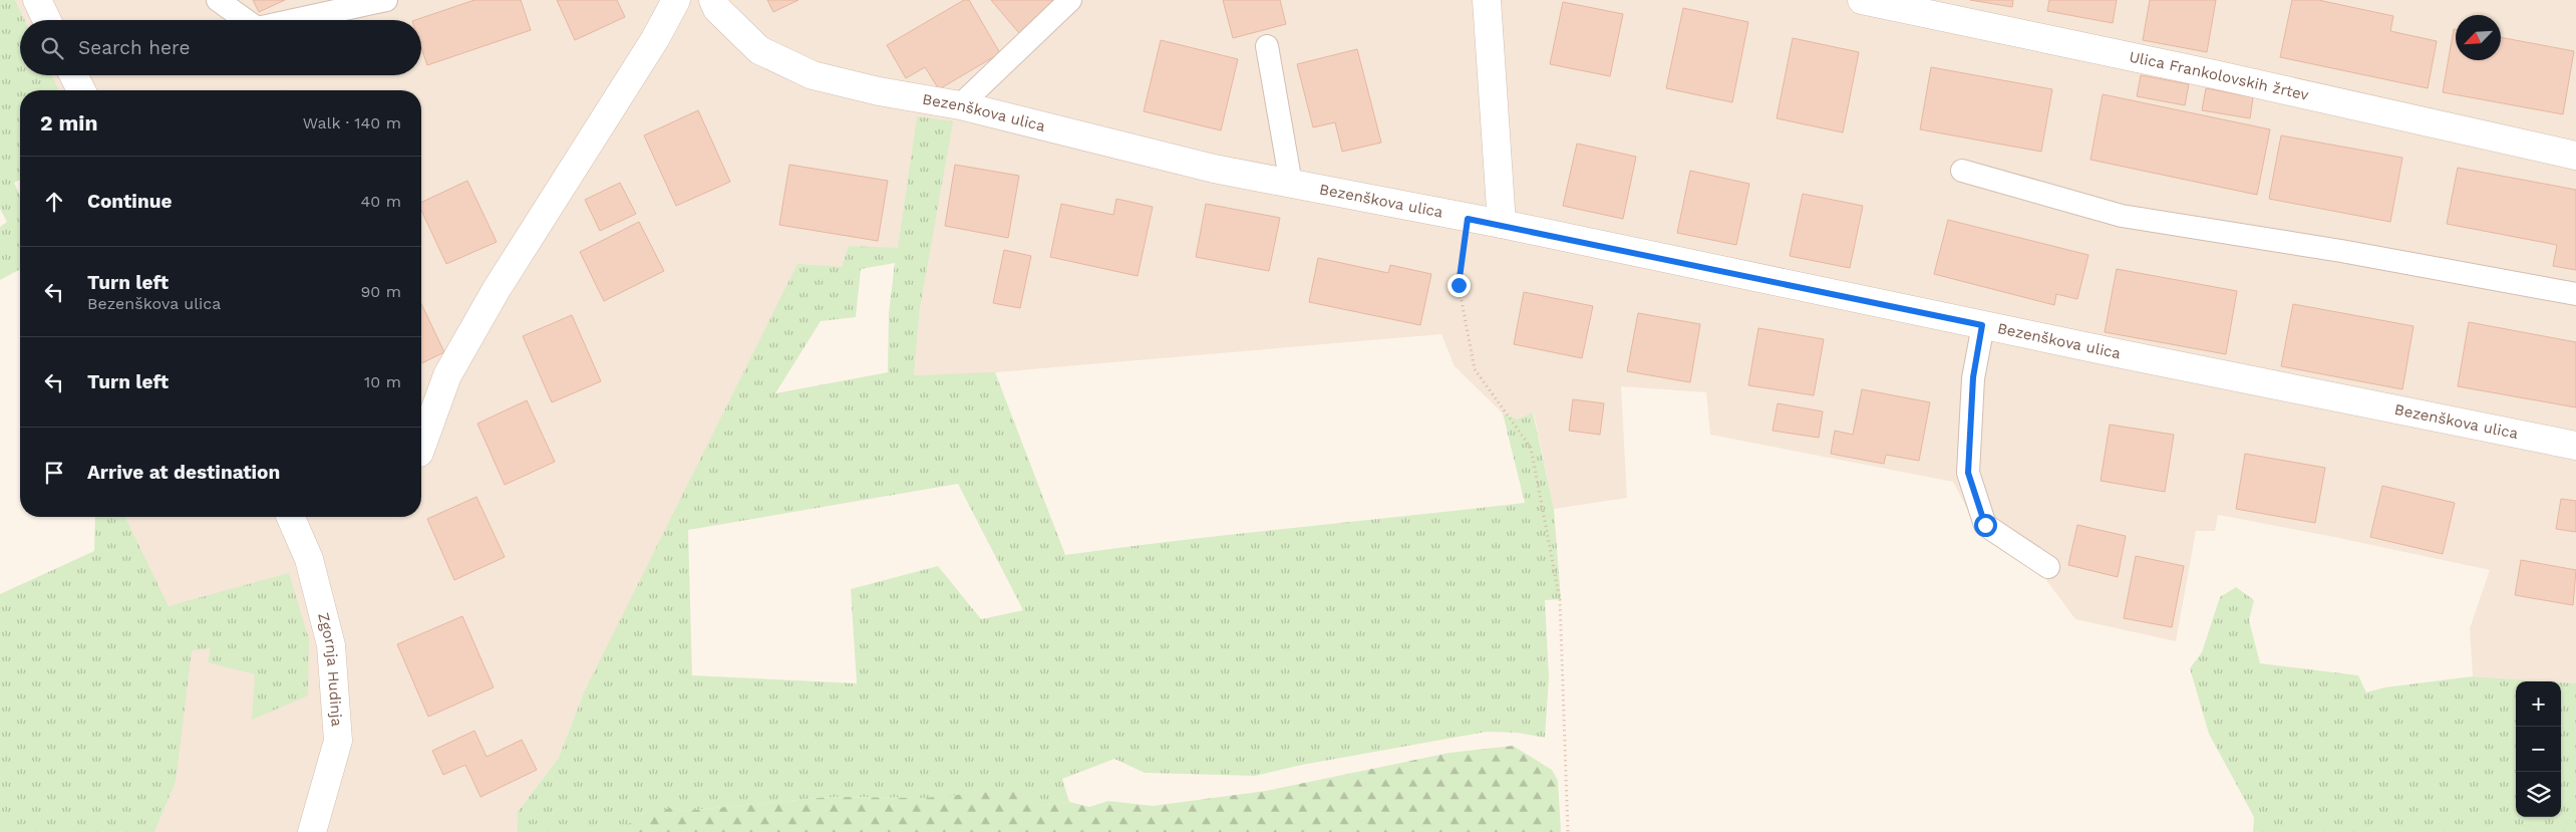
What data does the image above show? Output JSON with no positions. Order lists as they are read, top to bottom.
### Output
{
  "streets": {
    "street": ["Ulica Frankolovskih žrtev", "Bezenškova ulica", "Zgornja Hudinja"]
  },
  "north": "bottom left",
  "page": {
    "search": "Search here",
    "heading": ["2 min", "Walk · 140 m"],
    "list": [
      ["Continue", "40 m"],
      ["Turn left", "Bezenškova ulica", "90 m"],
      ["Turn left", "10 m"],
      "Arrive at destination"
    ],
    "map_buttons": ["+", "−"]
  }
}
